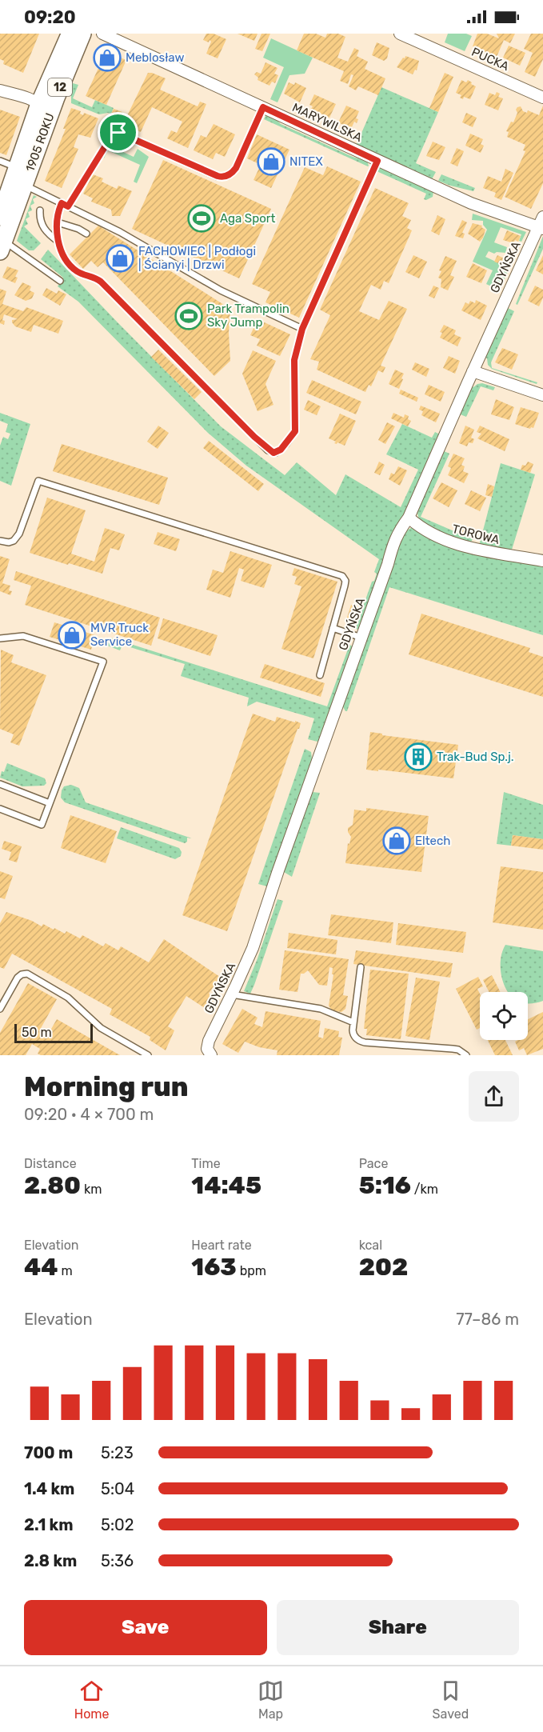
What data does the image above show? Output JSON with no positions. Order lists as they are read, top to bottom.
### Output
{
  "streets": {
    "main road": ["12", "1905 ROKU"],
    "street": [
      "PUCKA",
      "MARYWILSKA",
      "GDYŃSKA",
      "TOROWA"
    ]
  },
  "crossings": [
    ["MARYWILSKA", "GDYŃSKA"],
    ["GDYŃSKA", "TOROWA"]
  ],
  "places": {
    "shop": [
      "Meblosław",
      "NITEX",
      "FACHOWIEC | Podłogi | Ścianyi | Drzwi",
      "MVR Truck Service",
      "Eltech"
    ],
    "sports": ["Aga Sport", "Park Trampolin Sky Jump"],
    "building": ["Trak-Bud Sp.j."]
  },
  "scale_bar": "50 m",
  "page": {
    "status": "09:20",
    "scale": "50 m",
    "heading": ["Morning run", "09:20 · 4 × 700 m"],
    "stats": [
      ["Distance", "2.80 km"],
      ["Time", "14:45"],
      ["Pace", "5:16 /km"],
      ["Elevation", "44 m"],
      ["Heart rate", "163 bpm"],
      ["kcal", "202"]
    ],
    "chart": ["Elevation", "77–86 m"],
    "list": [
      {
        "name": "700 m",
        "note": "5:23"
      },
      {
        "name": "1.4 km",
        "note": "5:04"
      },
      {
        "name": "2.1 km",
        "note": "5:02"
      },
      {
        "name": "2.8 km",
        "note": "5:36"
      }
    ],
    "buttons": ["Save", "Share"],
    "tabs": ["Home", "Map", "Saved"]
  }
}
